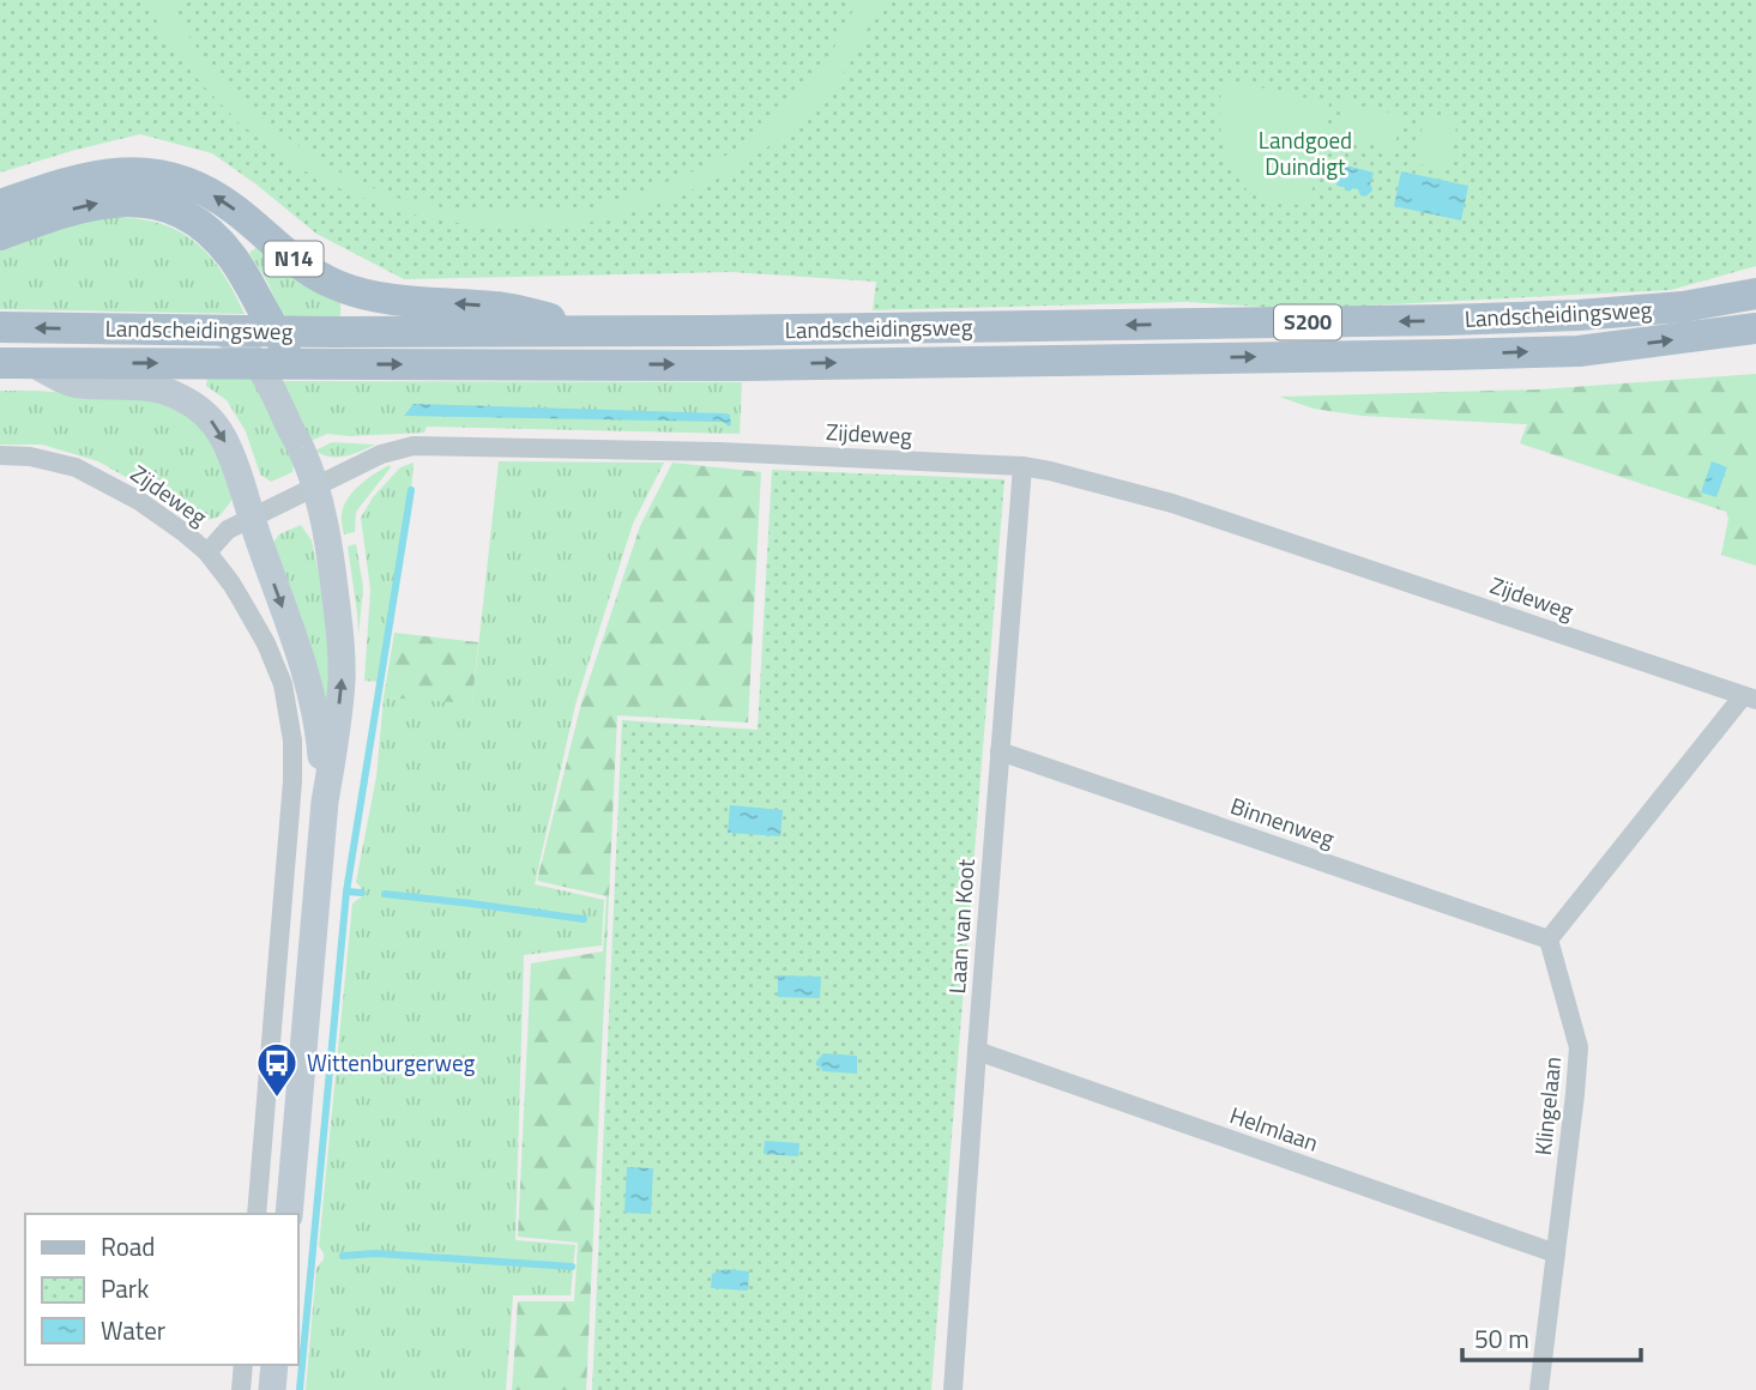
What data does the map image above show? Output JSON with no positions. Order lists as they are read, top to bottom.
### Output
{
  "streets": {
    "main road": ["N14", "Landscheidingsweg", "S200"],
    "street": [
      "Zijdeweg",
      "Binnenweg",
      "Laan van Koot",
      "Klingelaan",
      "Helmlaan"
    ]
  },
  "crossings": [
    ["N14", "Landscheidingsweg"],
    ["Zijdeweg", "Laan van Koot"],
    ["Binnenweg", "Laan van Koot"],
    ["Binnenweg", "Klingelaan"],
    ["Laan van Koot", "Helmlaan"],
    ["Klingelaan", "Helmlaan"]
  ],
  "parks": ["Landgoed Duindigt"],
  "places": {
    "bus stop": ["Wittenburgerweg"]
  },
  "legend": ["Road", "Park", "Water"],
  "scale_bar": "50 m"
}
